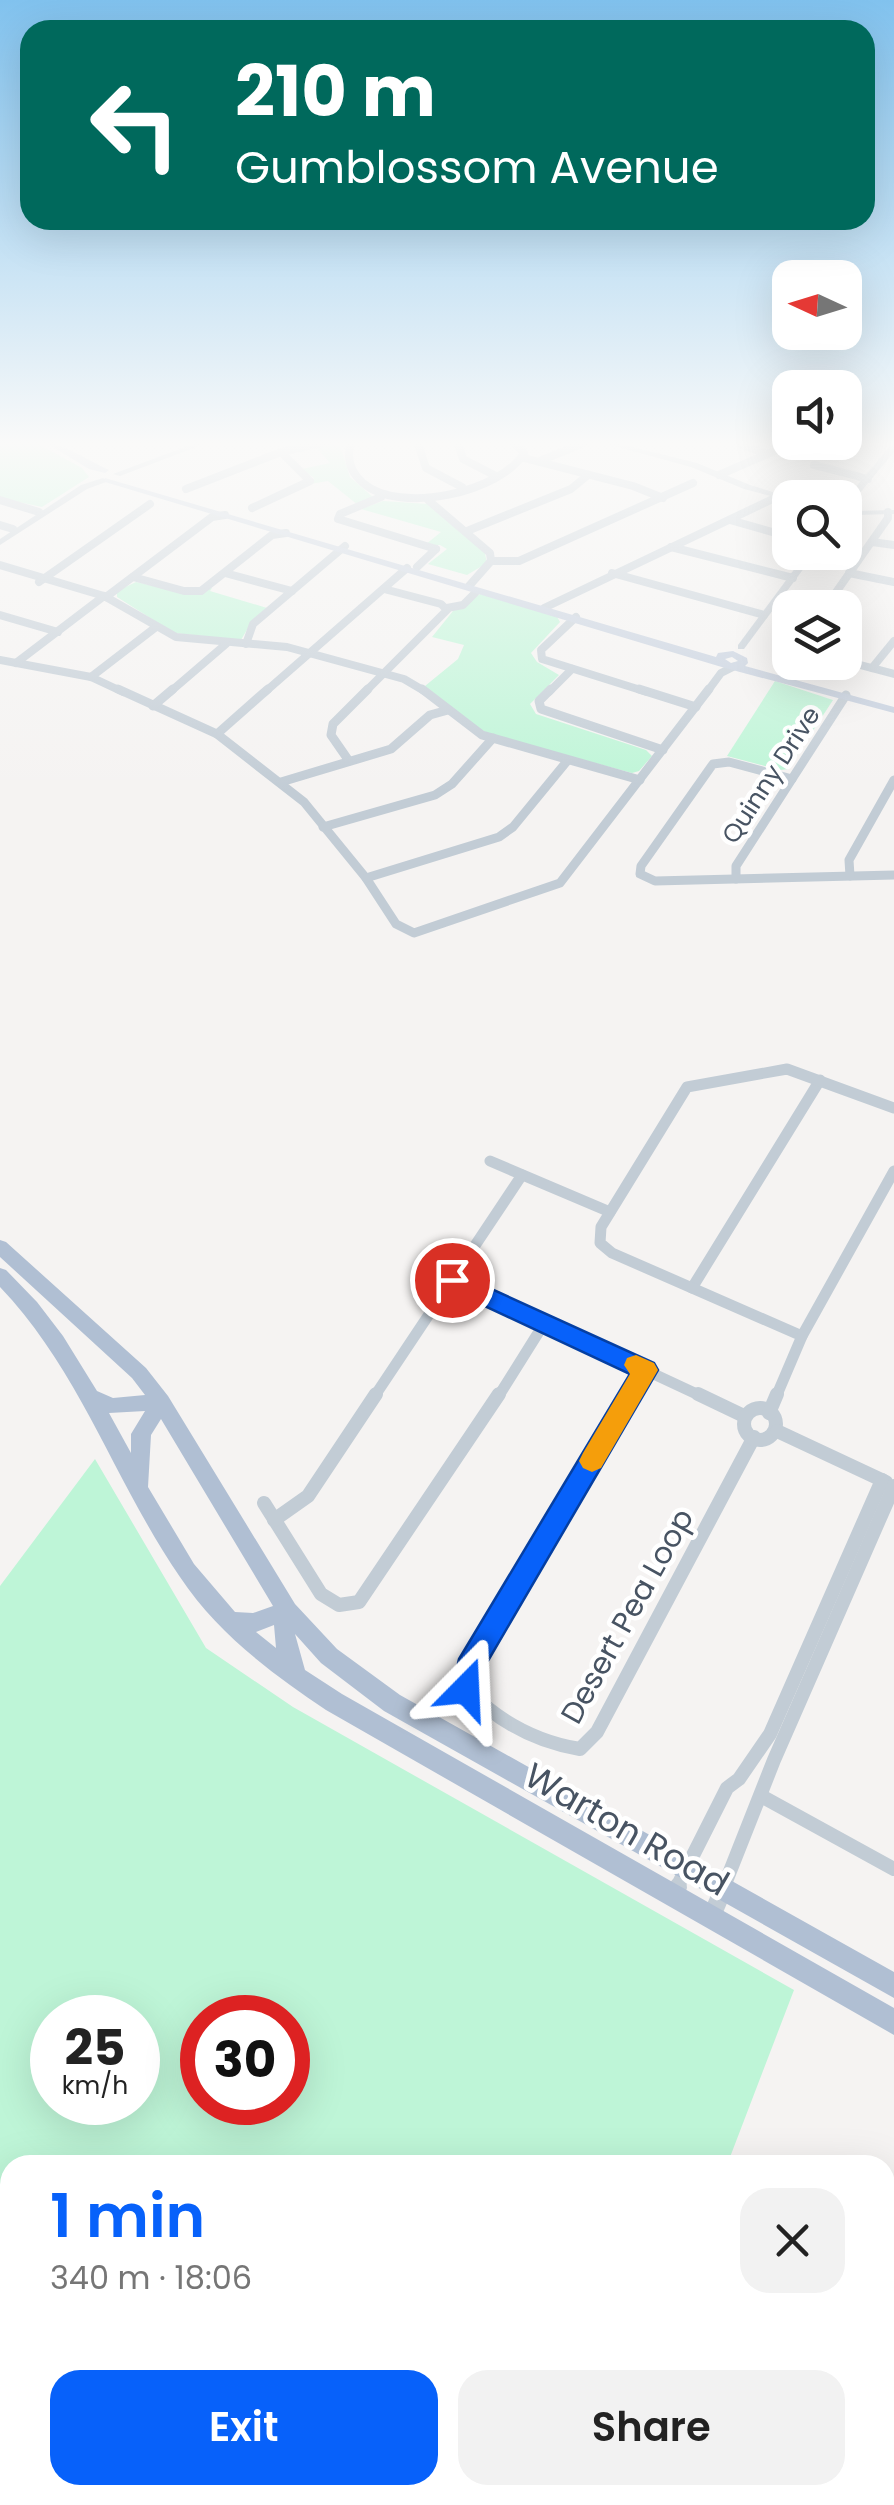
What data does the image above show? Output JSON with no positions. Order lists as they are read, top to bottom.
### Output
{
  "streets": {
    "main road": ["Warton Road"],
    "street": ["Quinny Drive", "Desert Pea Loop"]
  },
  "north": "left",
  "page": {
    "turn": ["210 m", "Gumblossom Avenue"],
    "speed": "25 km/h",
    "limit": "30",
    "heading": ["1 min", "340 m · 18:06"],
    "buttons": ["Exit", "Share"]
  }
}
